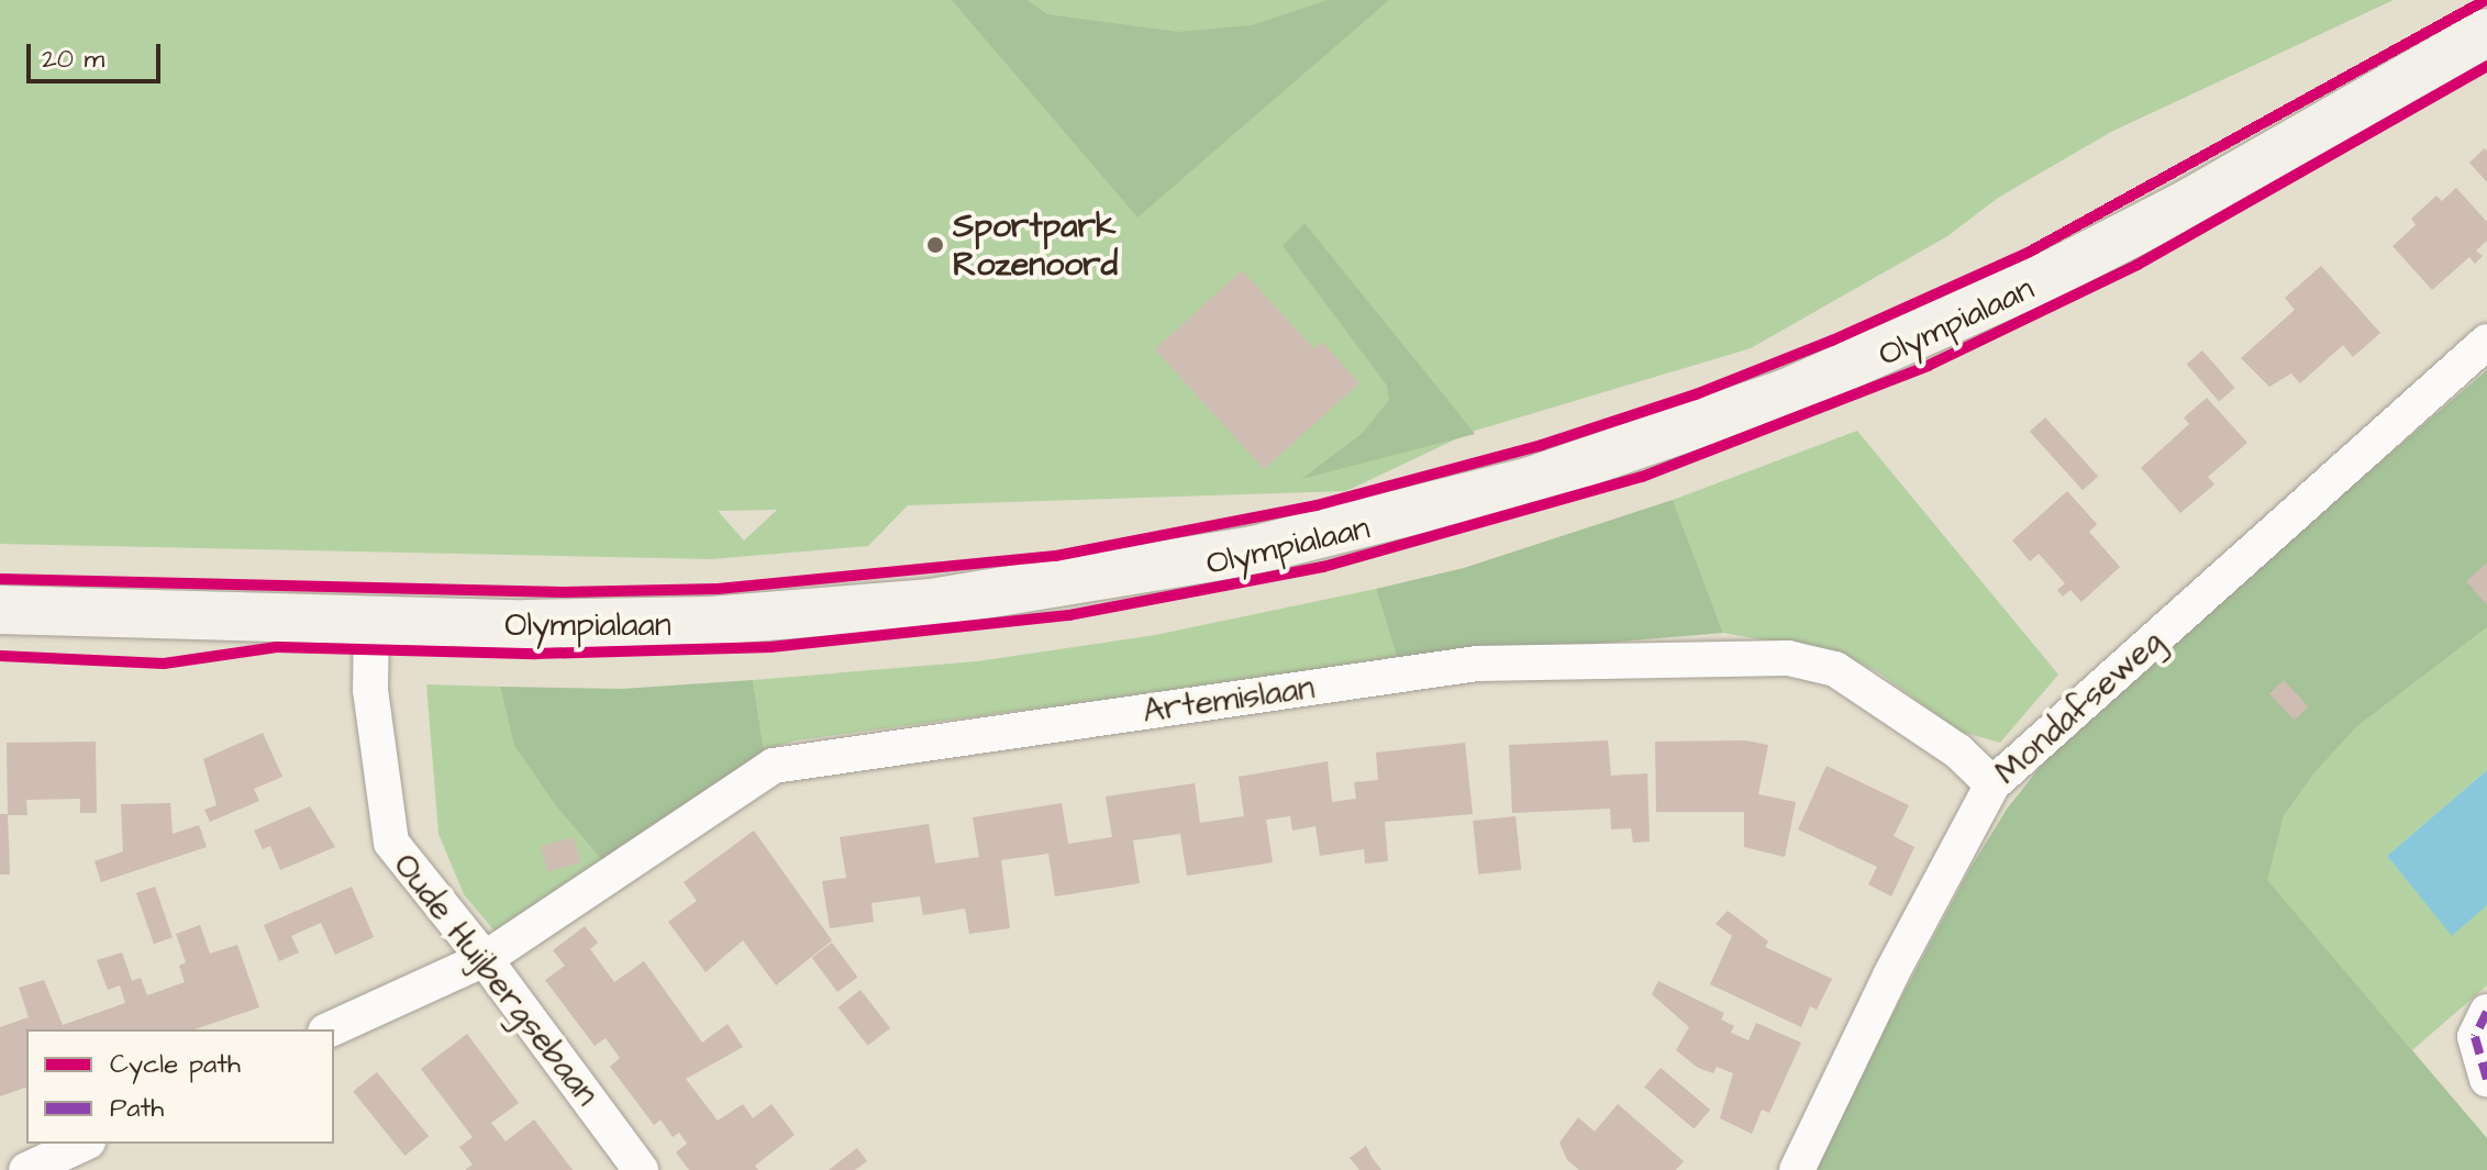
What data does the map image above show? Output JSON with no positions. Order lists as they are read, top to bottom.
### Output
{
  "streets": {
    "main road": ["Olympialaan"],
    "street": ["Artemislaan", "Mondafseweg", "Oude Huijbergsebaan"]
  },
  "crossings": [
    ["Olympialaan", "Oude Huijbergsebaan"],
    ["Artemislaan", "Mondafseweg"],
    ["Artemislaan", "Oude Huijbergsebaan"]
  ],
  "places": ["Sportpark Rozenoord"],
  "legend": ["Cycle path", "Path"],
  "scale_bar": "20 m"
}
